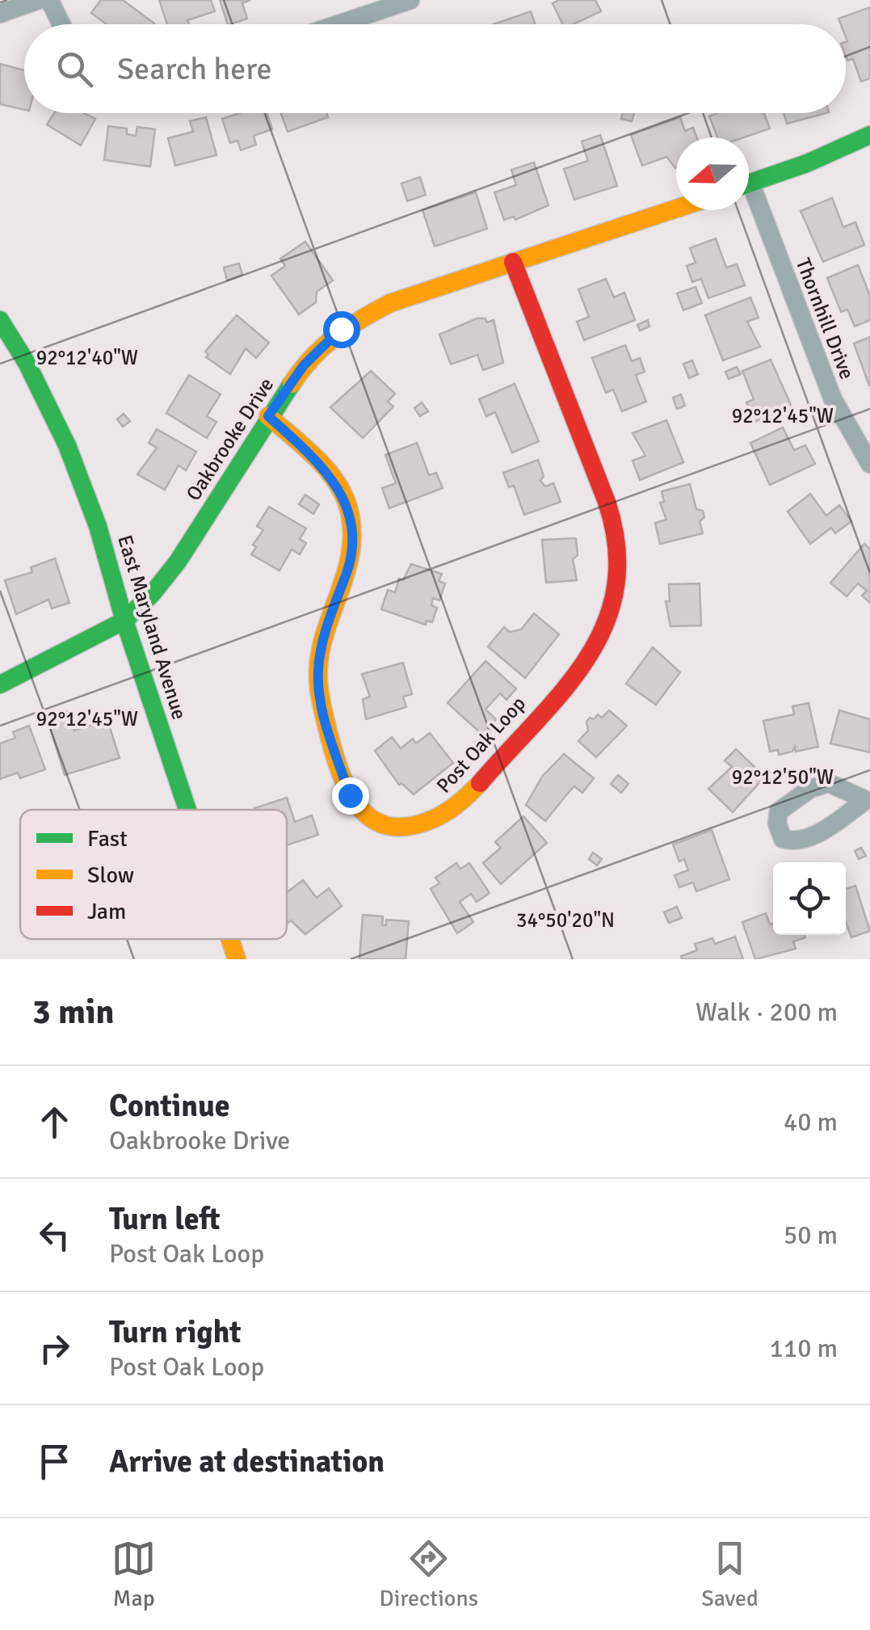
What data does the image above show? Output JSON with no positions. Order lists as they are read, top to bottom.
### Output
{
  "streets": {
    "street": [
      "Thornhill Drive",
      "Oakbrooke Drive",
      "East Maryland Avenue",
      "Post Oak Loop"
    ]
  },
  "crossings": [
    ["Oakbrooke Drive", "East Maryland Avenue"],
    ["Oakbrooke Drive", "Post Oak Loop"]
  ],
  "legend": ["Fast", "Slow", "Jam"],
  "north": "left",
  "page": {
    "search": "Search here",
    "heading": ["3 min", "Walk · 200 m"],
    "list": [
      ["Continue", "Oakbrooke Drive", "40 m"],
      ["Turn left", "Post Oak Loop", "50 m"],
      ["Turn right", "Post Oak Loop", "110 m"],
      "Arrive at destination"
    ],
    "nav": ["Map", "Directions", "Saved"]
  },
  "coordinates": [
    "92°12'40\"W",
    "92°12'45\"W",
    "92°12'50\"W",
    "34°50'20\"N"
  ]
}
